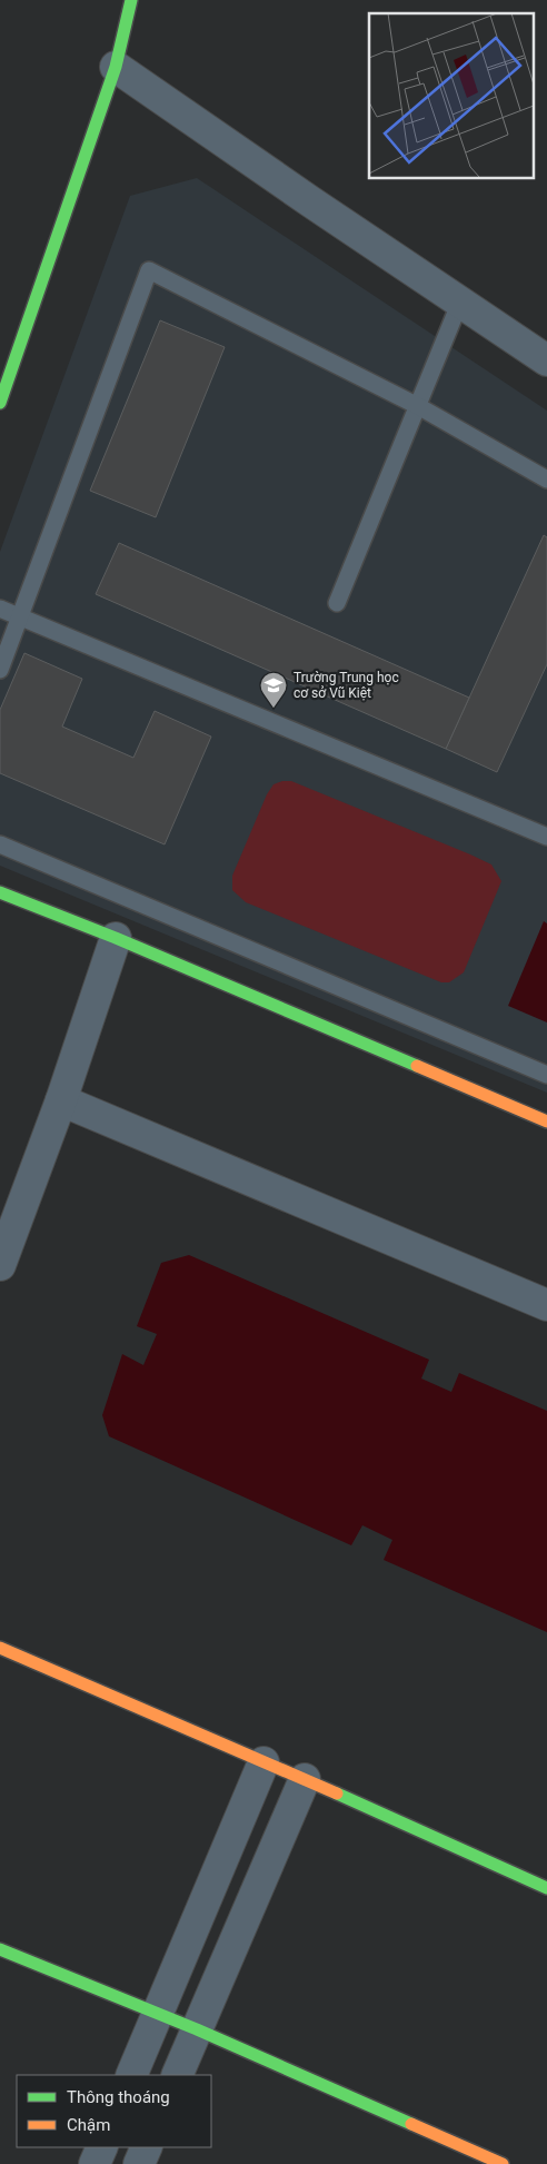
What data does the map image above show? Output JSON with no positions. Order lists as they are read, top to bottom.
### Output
{
  "places": {
    "school or university": ["Trường Trung học cơ sở Vũ Kiệt"]
  },
  "legend": ["Thông thoáng", "Chậm"]
}
